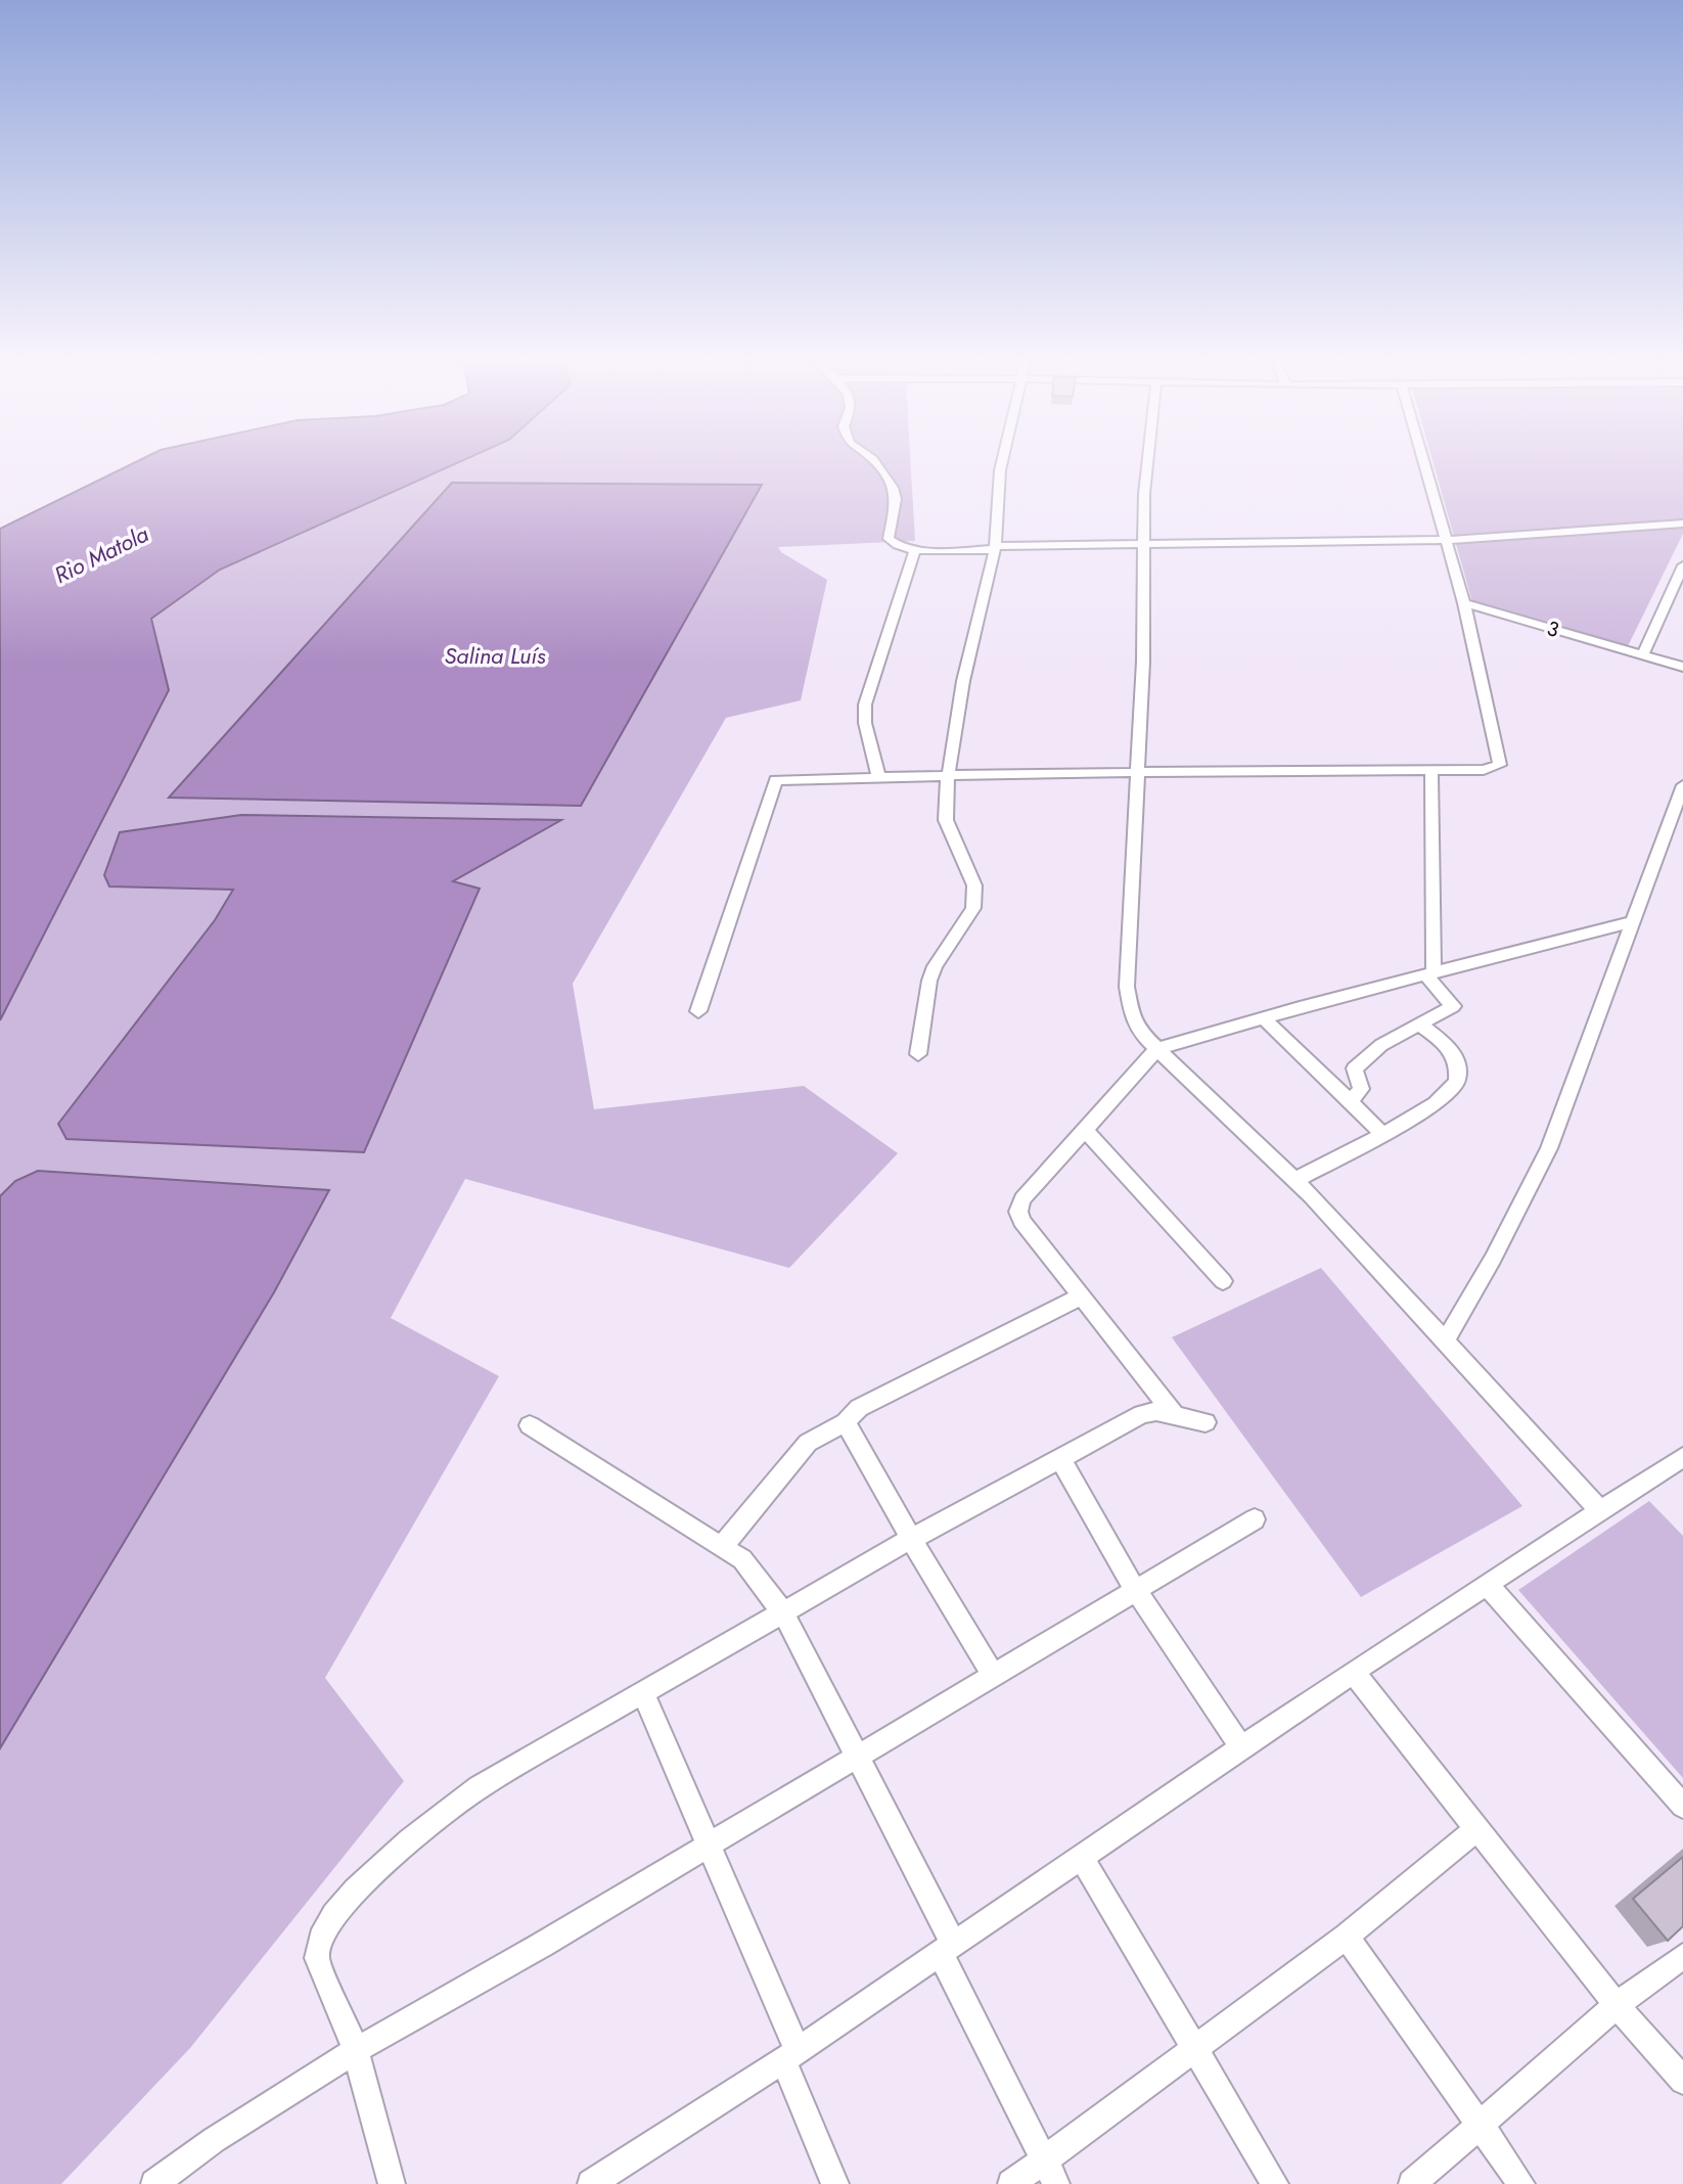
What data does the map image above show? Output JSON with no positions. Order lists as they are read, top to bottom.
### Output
{
  "streets": {
    "street": ["3"]
  },
  "water": ["Rio Matola", "Salina Luís"]
}
